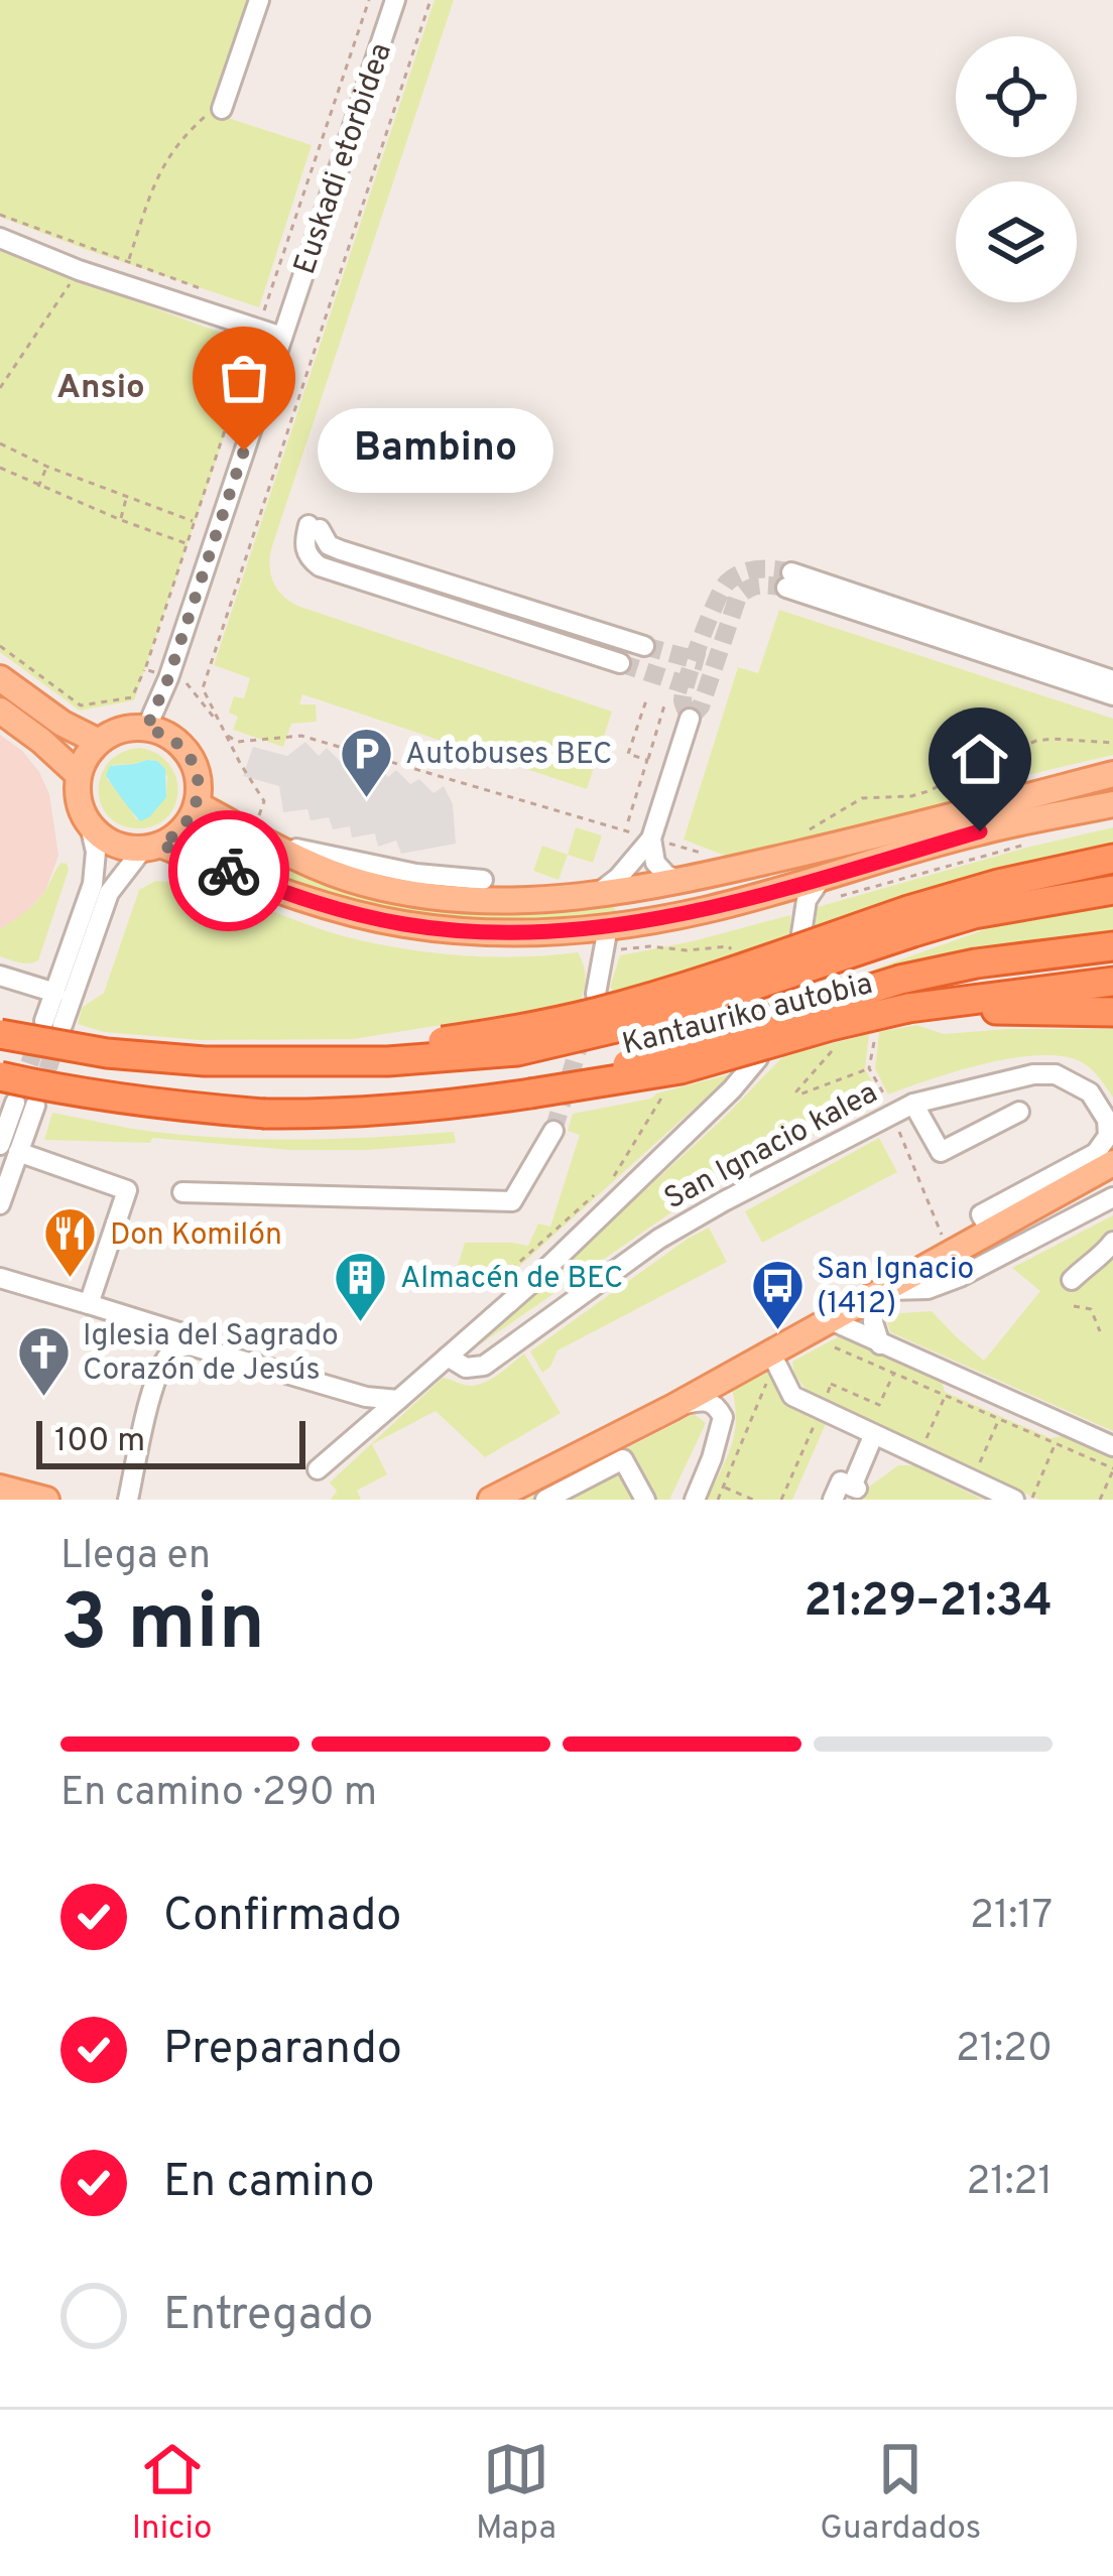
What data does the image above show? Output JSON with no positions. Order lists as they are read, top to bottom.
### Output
{
  "streets": {
    "highway": ["Kantauriko autobia"],
    "main road": ["San Ignacio kalea"],
    "street": ["Euskadi etorbidea"]
  },
  "districts": ["Ansio"],
  "places": {
    "other": ["Bambino"],
    "parking": ["Autobuses BEC"],
    "restaurant": ["Don Komilón"],
    "building": ["Almacén de BEC"],
    "bus stop": ["San Ignacio (1412)"],
    "church": ["Iglesia del Sagrado Corazón de Jesús"]
  },
  "scale_bar": "100 m",
  "page": {
    "bubble": "Bambino",
    "scale": "100 m",
    "heading": ["3 min", "Llega en", "21:29–21:34"],
    "bar": "En camino · 290 m",
    "list": [
      ["Confirmado", "21:17"],
      ["Preparando", "21:20"],
      ["En camino", "21:21"],
      "Entregado"
    ],
    "tabs": ["Inicio", "Mapa", "Guardados"]
  }
}
